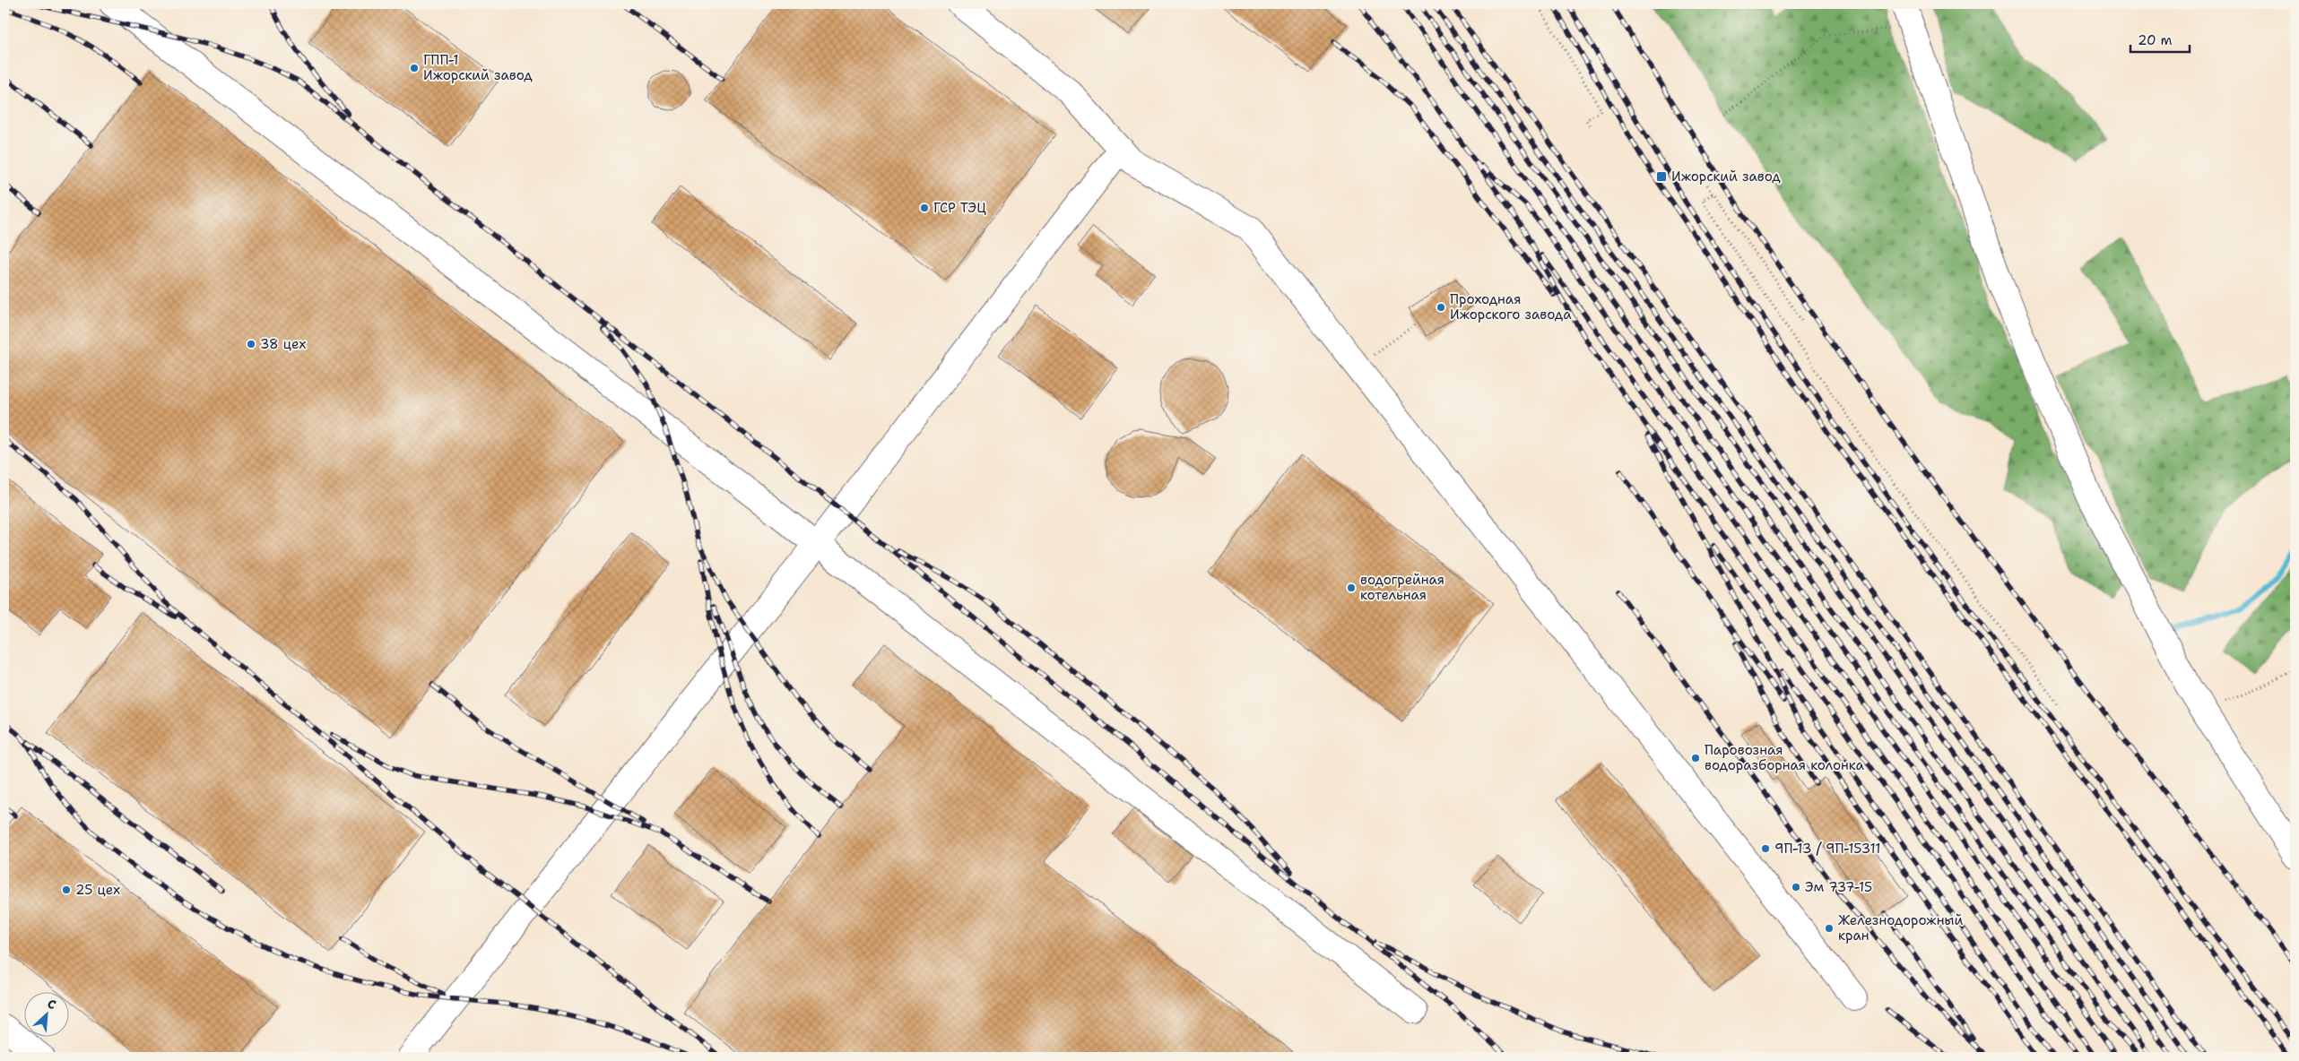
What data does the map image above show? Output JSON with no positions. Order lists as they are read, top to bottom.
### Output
{
  "places": {
    "other": [
      "ГПП-1 Ижорский завод",
      "ГСР ТЭЦ",
      "Проходная Ижорского завода",
      "38 цех",
      "водогрейная котельная",
      "Паровозная водоразборная колонка",
      "9П-13 / 9П-15311",
      "Эм 737-15",
      "25 цех",
      "Железнодорожный кран"
    ],
    "transit": ["Ижорский завод"]
  },
  "scale_bar": "20 m",
  "north": "top right"
}
